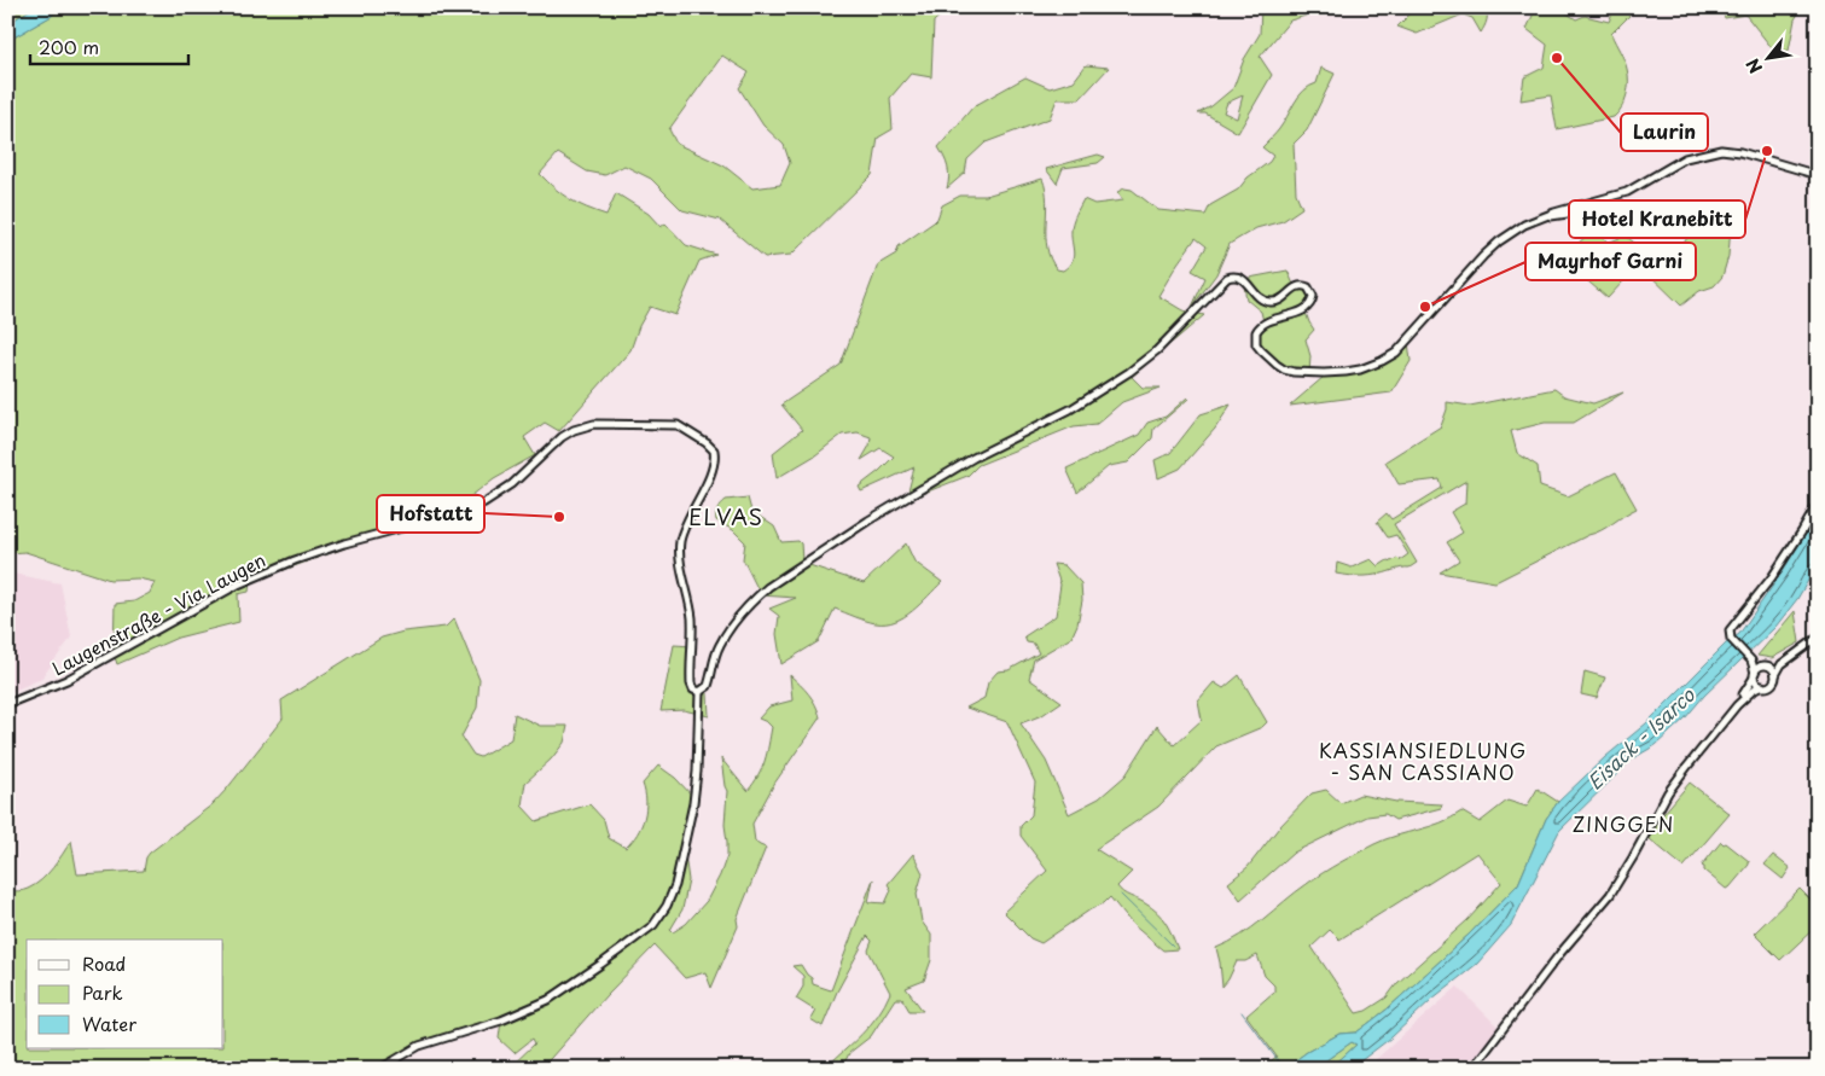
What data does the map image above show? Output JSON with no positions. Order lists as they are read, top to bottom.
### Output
{
  "streets": {
    "street": ["Laugenstraße - Via Laugen"]
  },
  "districts": ["ELVAS", "KASSIANSIEDLUNG - SAN CASSIANO", "ZINGGEN"],
  "water": ["Eisack - Isarco"],
  "places": [
    "Laurin",
    "Hotel Kranebitt",
    "Mayrhof Garni",
    "Hofstatt"
  ],
  "legend": ["Road", "Park", "Water"],
  "scale_bar": "200 m",
  "north": "bottom left"
}
